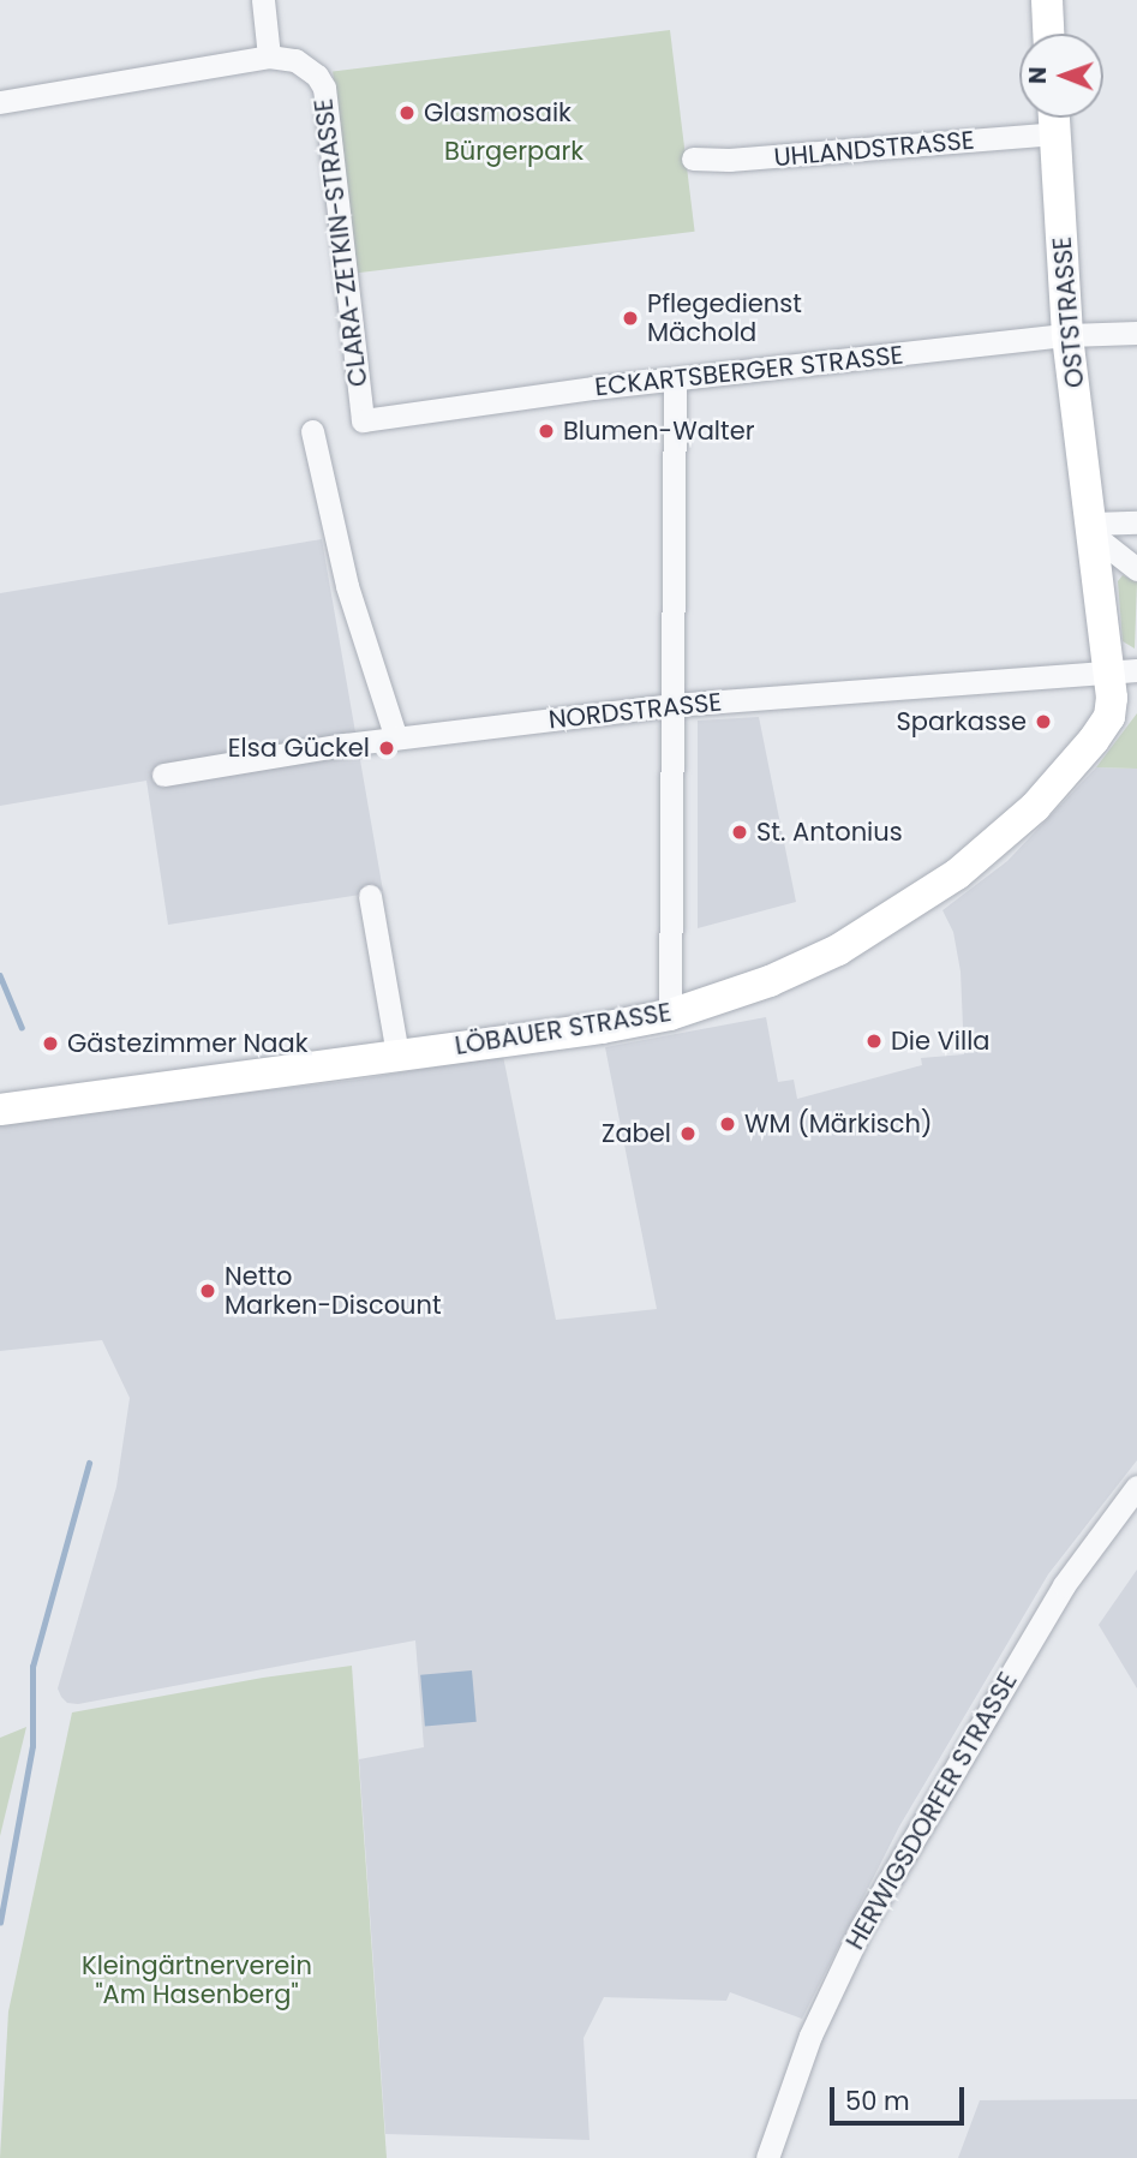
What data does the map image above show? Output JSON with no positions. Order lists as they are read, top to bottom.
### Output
{
  "streets": {
    "main road": ["OSTSTRASSE", "LÖBAUER STRASSE"],
    "street": [
      "UHLANDSTRASSE",
      "CLARA-ZETKIN-STRASSE",
      "ECKARTSBERGER STRASSE",
      "NORDSTRASSE",
      "HERWIGSDORFER STRASSE"
    ]
  },
  "crossings": [
    ["UHLANDSTRASSE", "OSTSTRASSE"],
    ["CLARA-ZETKIN-STRASSE", "ECKARTSBERGER STRASSE"],
    ["OSTSTRASSE", "ECKARTSBERGER STRASSE"],
    ["OSTSTRASSE", "NORDSTRASSE"],
    ["OSTSTRASSE", "LÖBAUER STRASSE"],
    ["NORDSTRASSE", "LÖBAUER STRASSE"]
  ],
  "parks": ["Bürgerpark", "Kleingärtnerverein \"Am Hasenberg\""],
  "places": [
    "Glasmosaik",
    "Pflegedienst Mächold",
    "Blumen-Walter",
    "Sparkasse",
    "Elsa Gückel",
    "St. Antonius",
    "Die Villa",
    "Gästezimmer Naak",
    "WM (Märkisch)",
    "Zabel",
    "Netto Marken-Discount"
  ],
  "scale_bar": "50 m",
  "north": "left"
}
